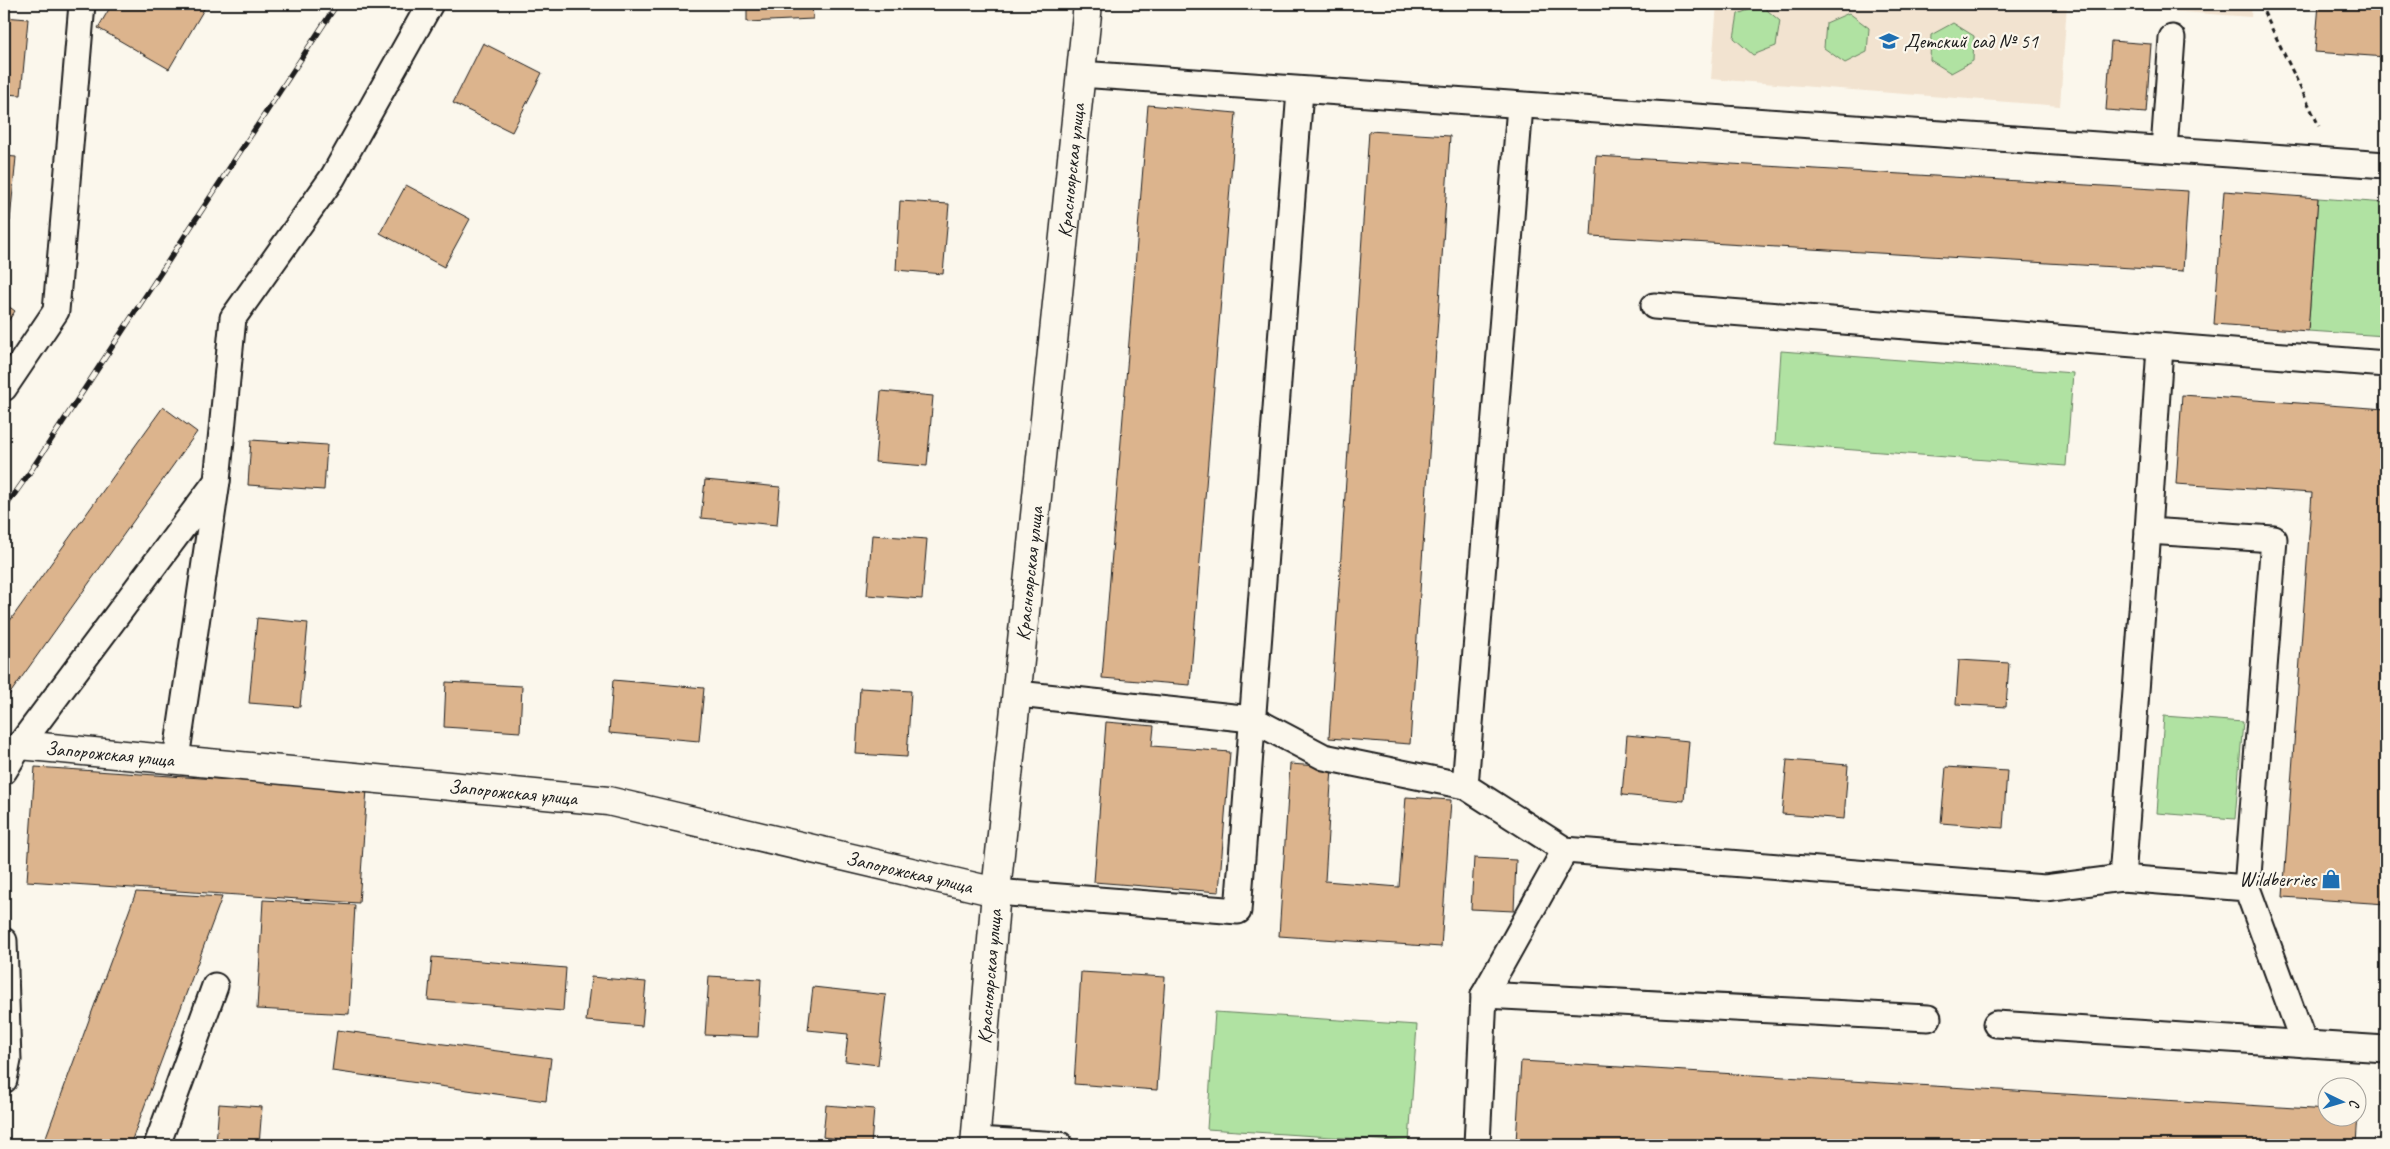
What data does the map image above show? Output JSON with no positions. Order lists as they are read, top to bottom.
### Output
{
  "streets": {
    "street": ["Красноярская улица", "Запорожская улица"]
  },
  "crossings": [
    ["Красноярская улица", "Запорожская улица"]
  ],
  "places": {
    "school or university": ["Детский сад № 51"],
    "shop": ["Wildberries"]
  },
  "north": "right"
}
